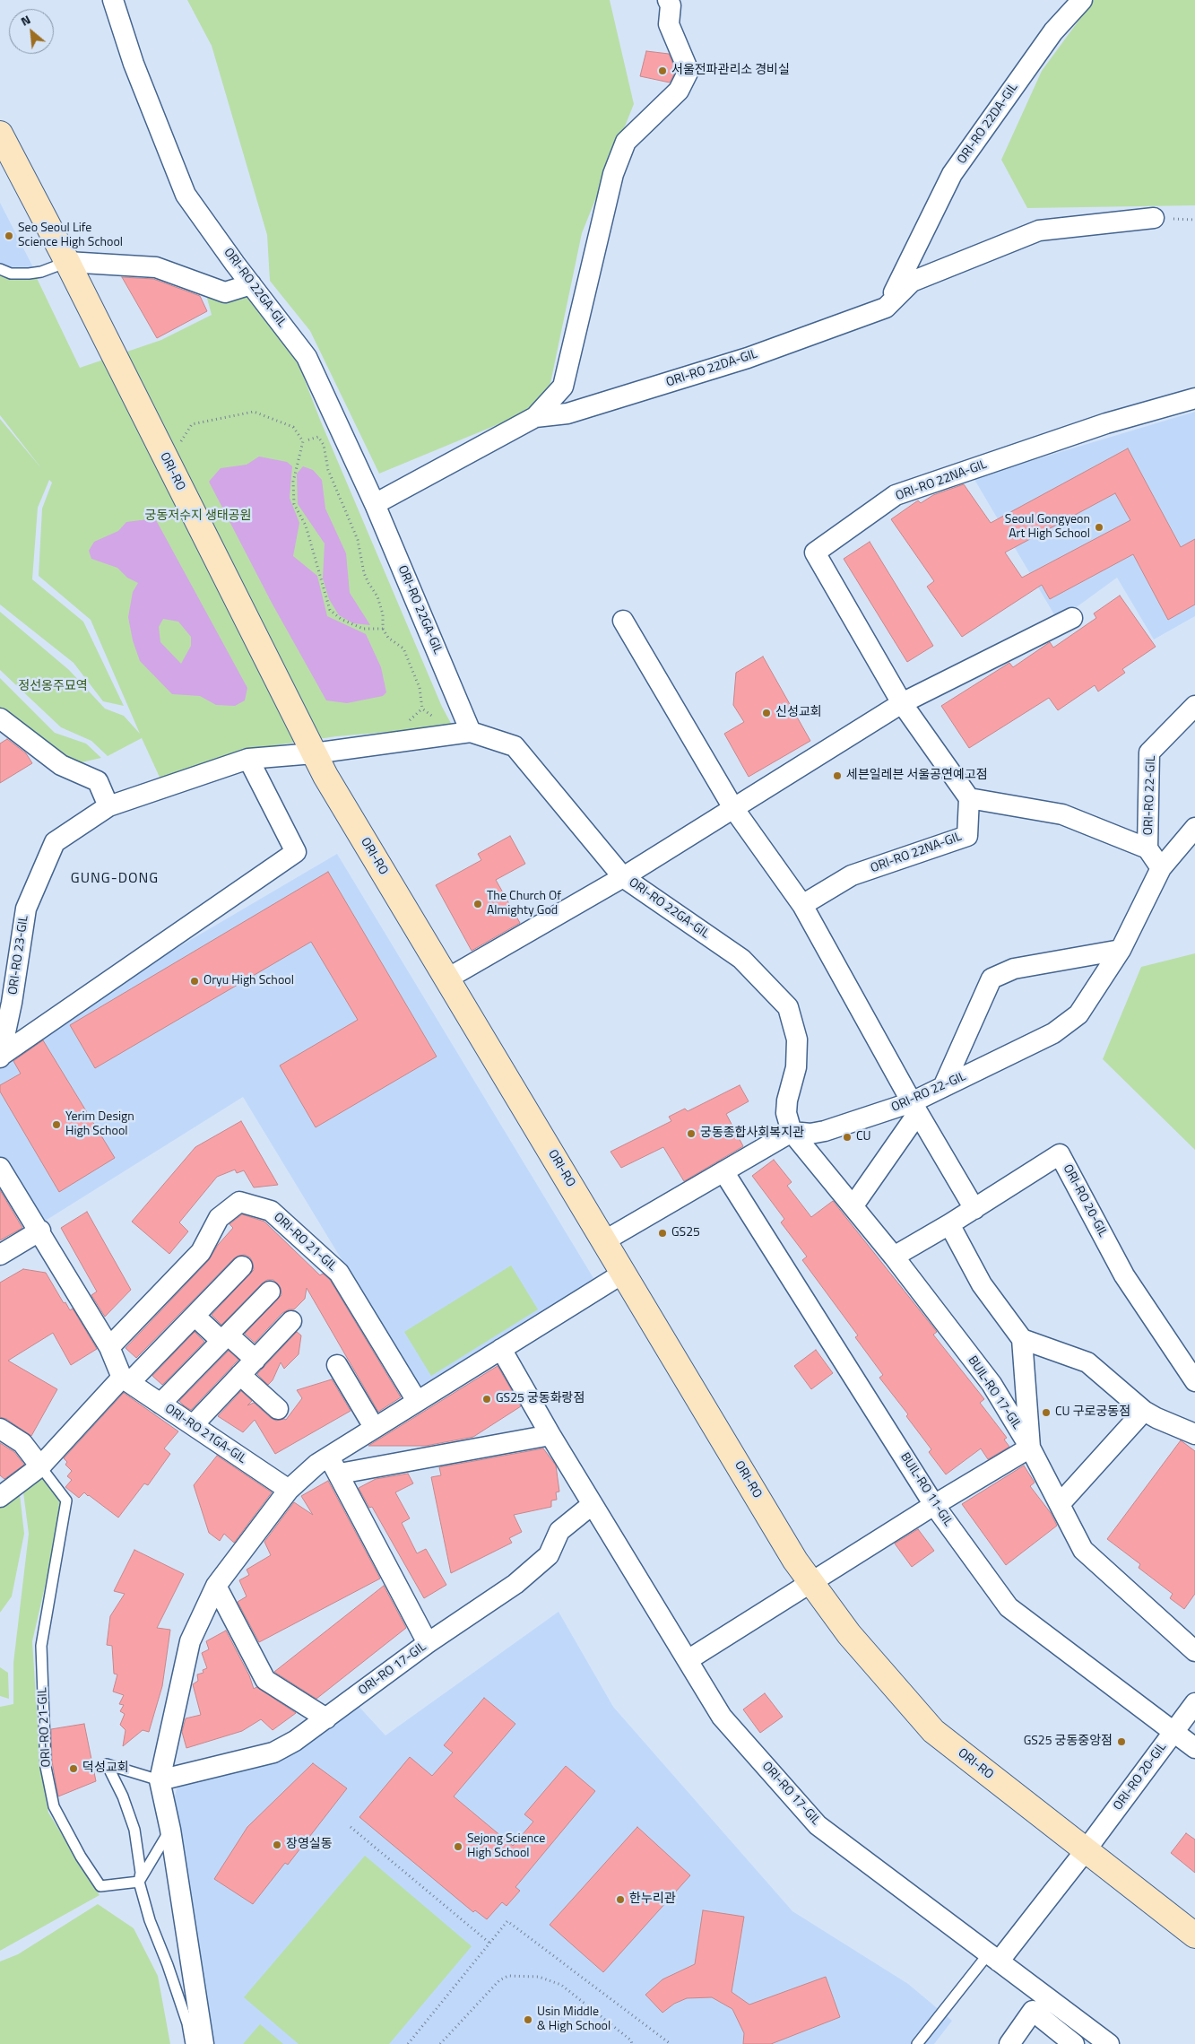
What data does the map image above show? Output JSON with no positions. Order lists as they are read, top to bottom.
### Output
{
  "streets": {
    "main road": ["ORI-RO"],
    "street": [
      "ORI-RO 22DA-GIL",
      "ORI-RO 22GA-GIL",
      "ORI-RO 22NA-GIL",
      "ORI-RO 22-GIL",
      "ORI-RO 23-GIL",
      "ORI-RO 20-GIL",
      "ORI-RO 21-GIL",
      "BUIL-RO 17-GIL",
      "ORI-RO 21GA-GIL",
      "BUIL-RO 11-GIL",
      "ORI-RO 17-GIL"
    ]
  },
  "crossings": [
    ["ORI-RO 22DA-GIL", "ORI-RO 22GA-GIL"],
    ["ORI-RO 22GA-GIL", "ORI-RO 22-GIL"],
    ["ORI-RO 22GA-GIL", "BUIL-RO 17-GIL"],
    ["ORI-RO", "ORI-RO 23-GIL"],
    ["ORI-RO", "ORI-RO 20-GIL"],
    ["ORI-RO 22NA-GIL", "ORI-RO 22-GIL"],
    ["ORI-RO 22-GIL", "BUIL-RO 17-GIL"],
    ["ORI-RO 20-GIL", "BUIL-RO 17-GIL"],
    ["ORI-RO 20-GIL", "BUIL-RO 11-GIL"]
  ],
  "districts": ["GUNG-DONG"],
  "parks": ["궁동저수지 생태공원", "정선옹주묘역"],
  "places": [
    "서울전파관리소 경비실",
    "Seo Seoul Life Science High School",
    "Seoul Gongyeon Art High School",
    "신성교회",
    "세븐일레븐 서울공연예고점",
    "The Church Of Almighty God",
    "Oryu High School",
    "Yerim Design High School",
    "궁동종합사회복지관",
    "CU",
    "GS25",
    "GS25 궁동화랑점",
    "CU 구로궁동점",
    "GS25 궁동중앙점",
    "덕성교회",
    "장영실동",
    "Sejong Science High School",
    "한누리관",
    "Usin Middle & High School"
  ],
  "north": "top left"
}
